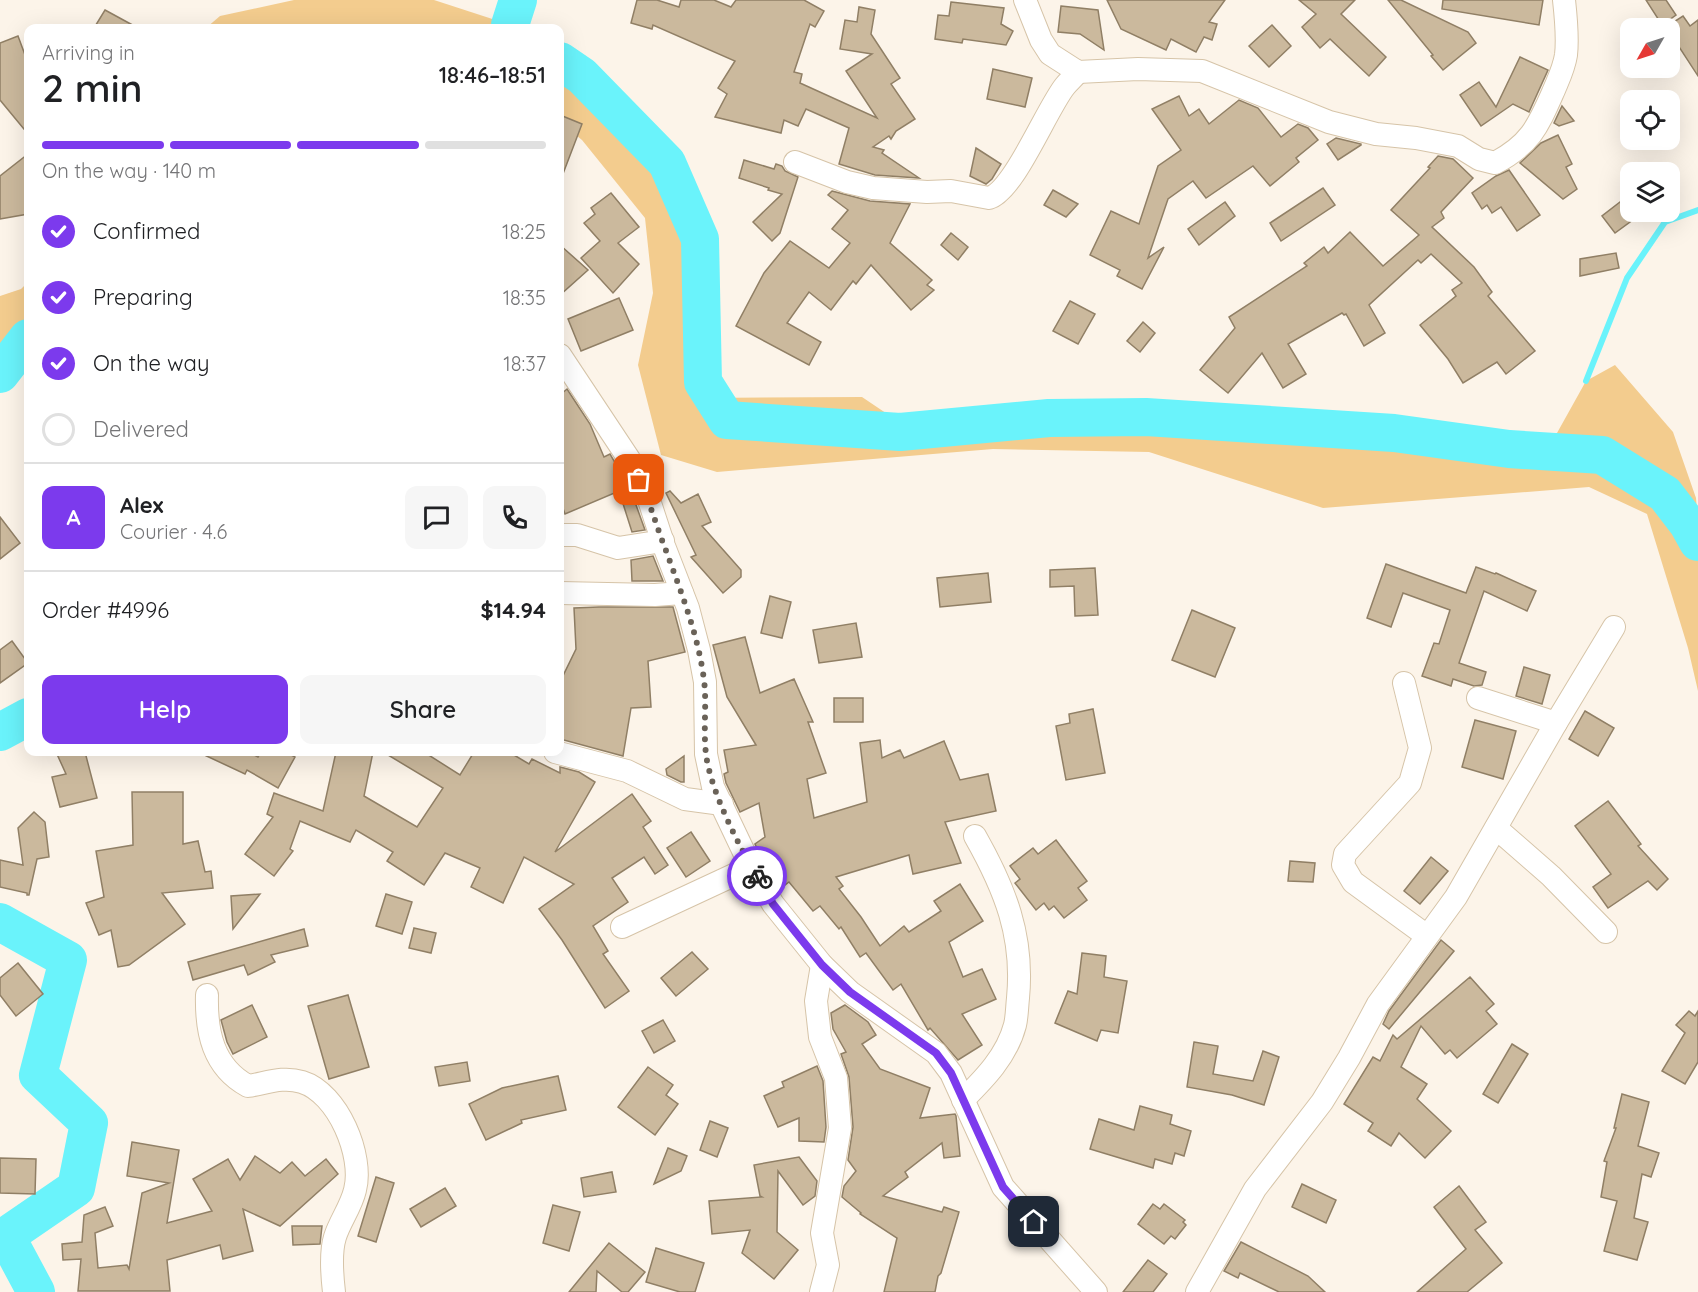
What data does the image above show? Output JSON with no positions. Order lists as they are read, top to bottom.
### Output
{
  "north": "bottom left",
  "page": {
    "heading": ["2 min", "Arriving in", "18:46–18:51"],
    "panel": [
      "Alex",
      "Courier · 4.6",
      "Order #4996",
      "$14.94"
    ],
    "bar": "On the way · 140 m",
    "list": [
      ["Confirmed", "18:25"],
      ["Preparing", "18:35"],
      ["On the way", "18:37"],
      "Delivered"
    ],
    "round": "A",
    "buttons": ["Help", "Share"]
  }
}
